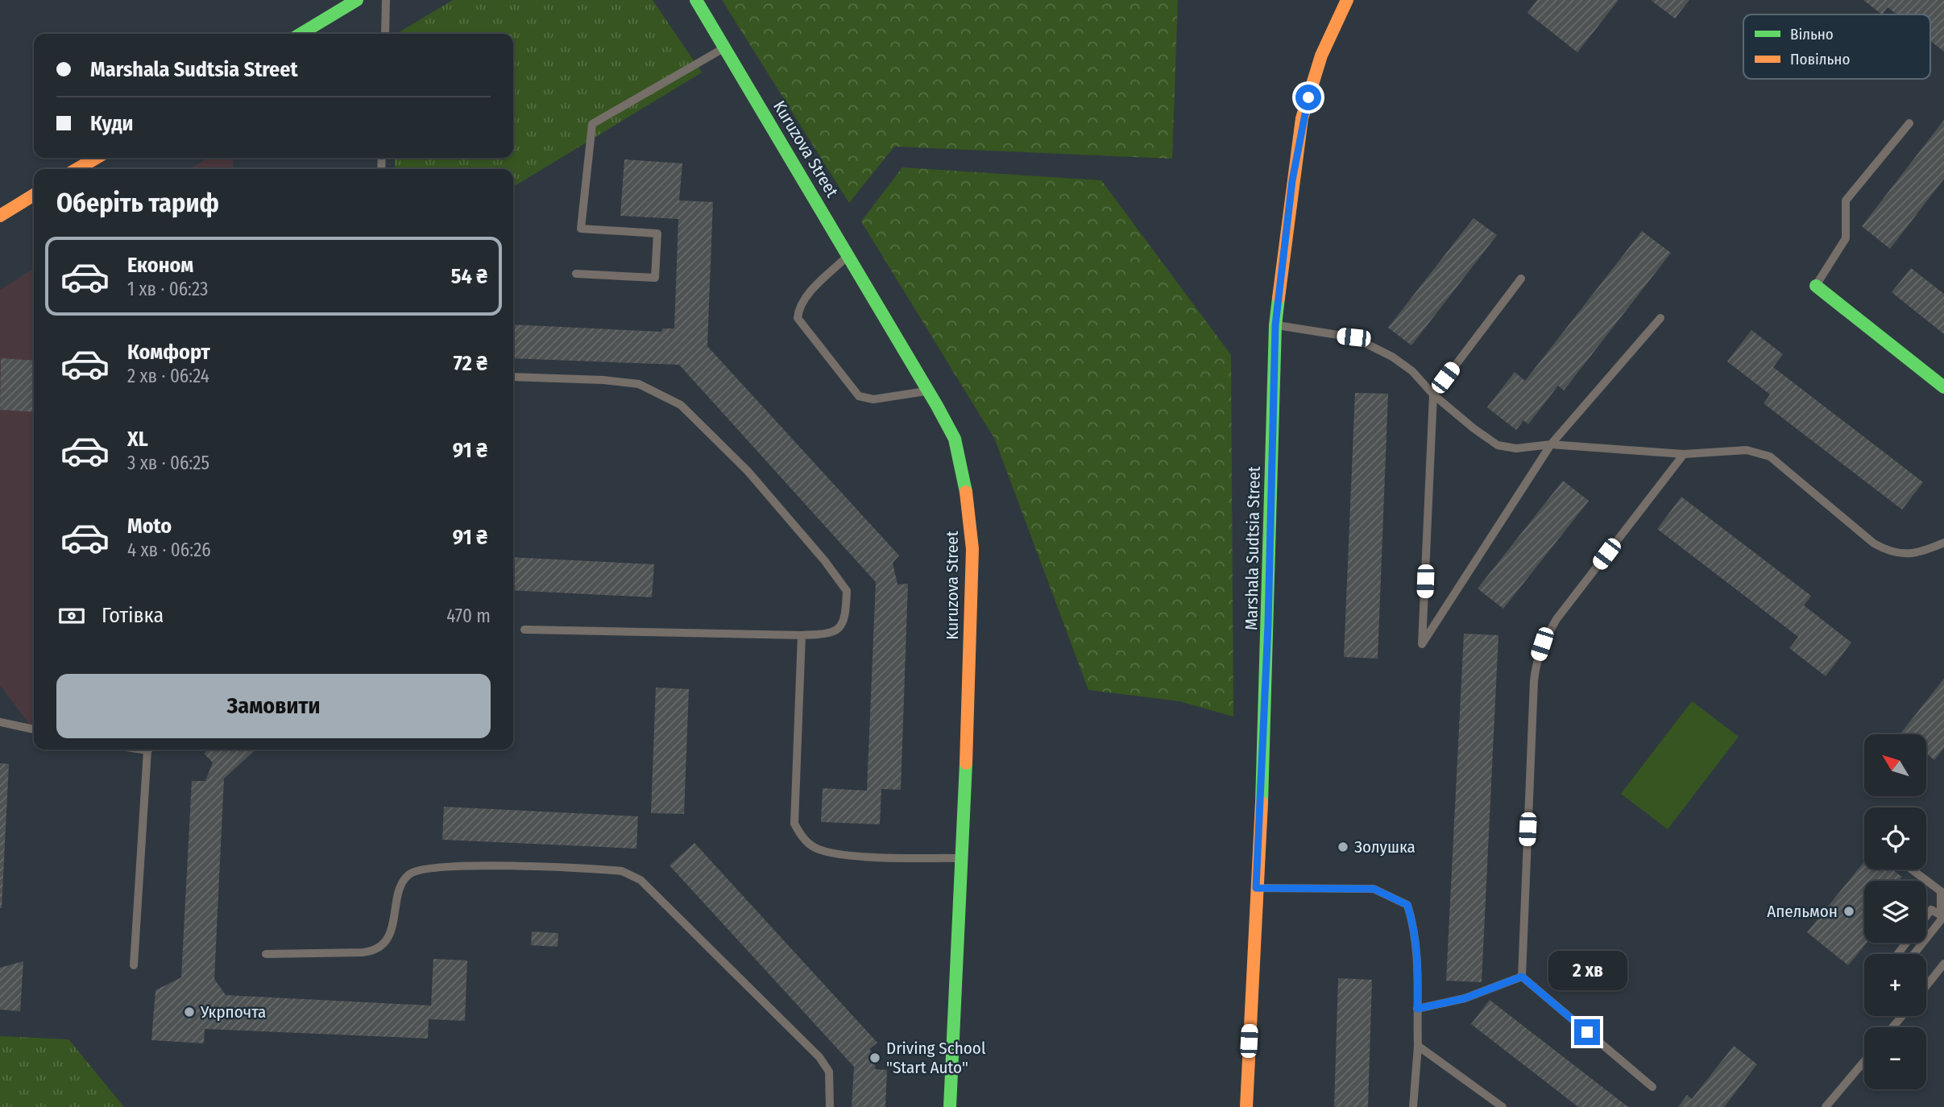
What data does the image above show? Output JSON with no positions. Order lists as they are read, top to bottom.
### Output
{
  "streets": {
    "street": ["Kuruzova Street", "Marshala Sudtsia Street"]
  },
  "places": [
    "Золушка",
    "Апельмон",
    "Укрпочта",
    "Driving School \"Start Auto\""
  ],
  "legend": ["Вільно", "Повільно"],
  "north": "top left",
  "page": {
    "banner": ["Marshala Sudtsia Street", "Куди"],
    "heading": "Оберіть тариф",
    "list": [
      {
        "name": "Економ",
        "note": "1 хв · 06:23",
        "value": "54 ₴"
      },
      {
        "name": "Комфорт",
        "note": "2 хв · 06:24",
        "value": "72 ₴"
      },
      {
        "name": "XL",
        "note": "3 хв · 06:25",
        "value": "91 ₴"
      },
      {
        "name": "Moto",
        "note": "4 хв · 06:26",
        "value": "91 ₴"
      }
    ],
    "pay": ["Готівка", "470 m"],
    "buttons": "Замовити",
    "map_buttons": ["+", "−"],
    "bubble": "2 хв"
  }
}
